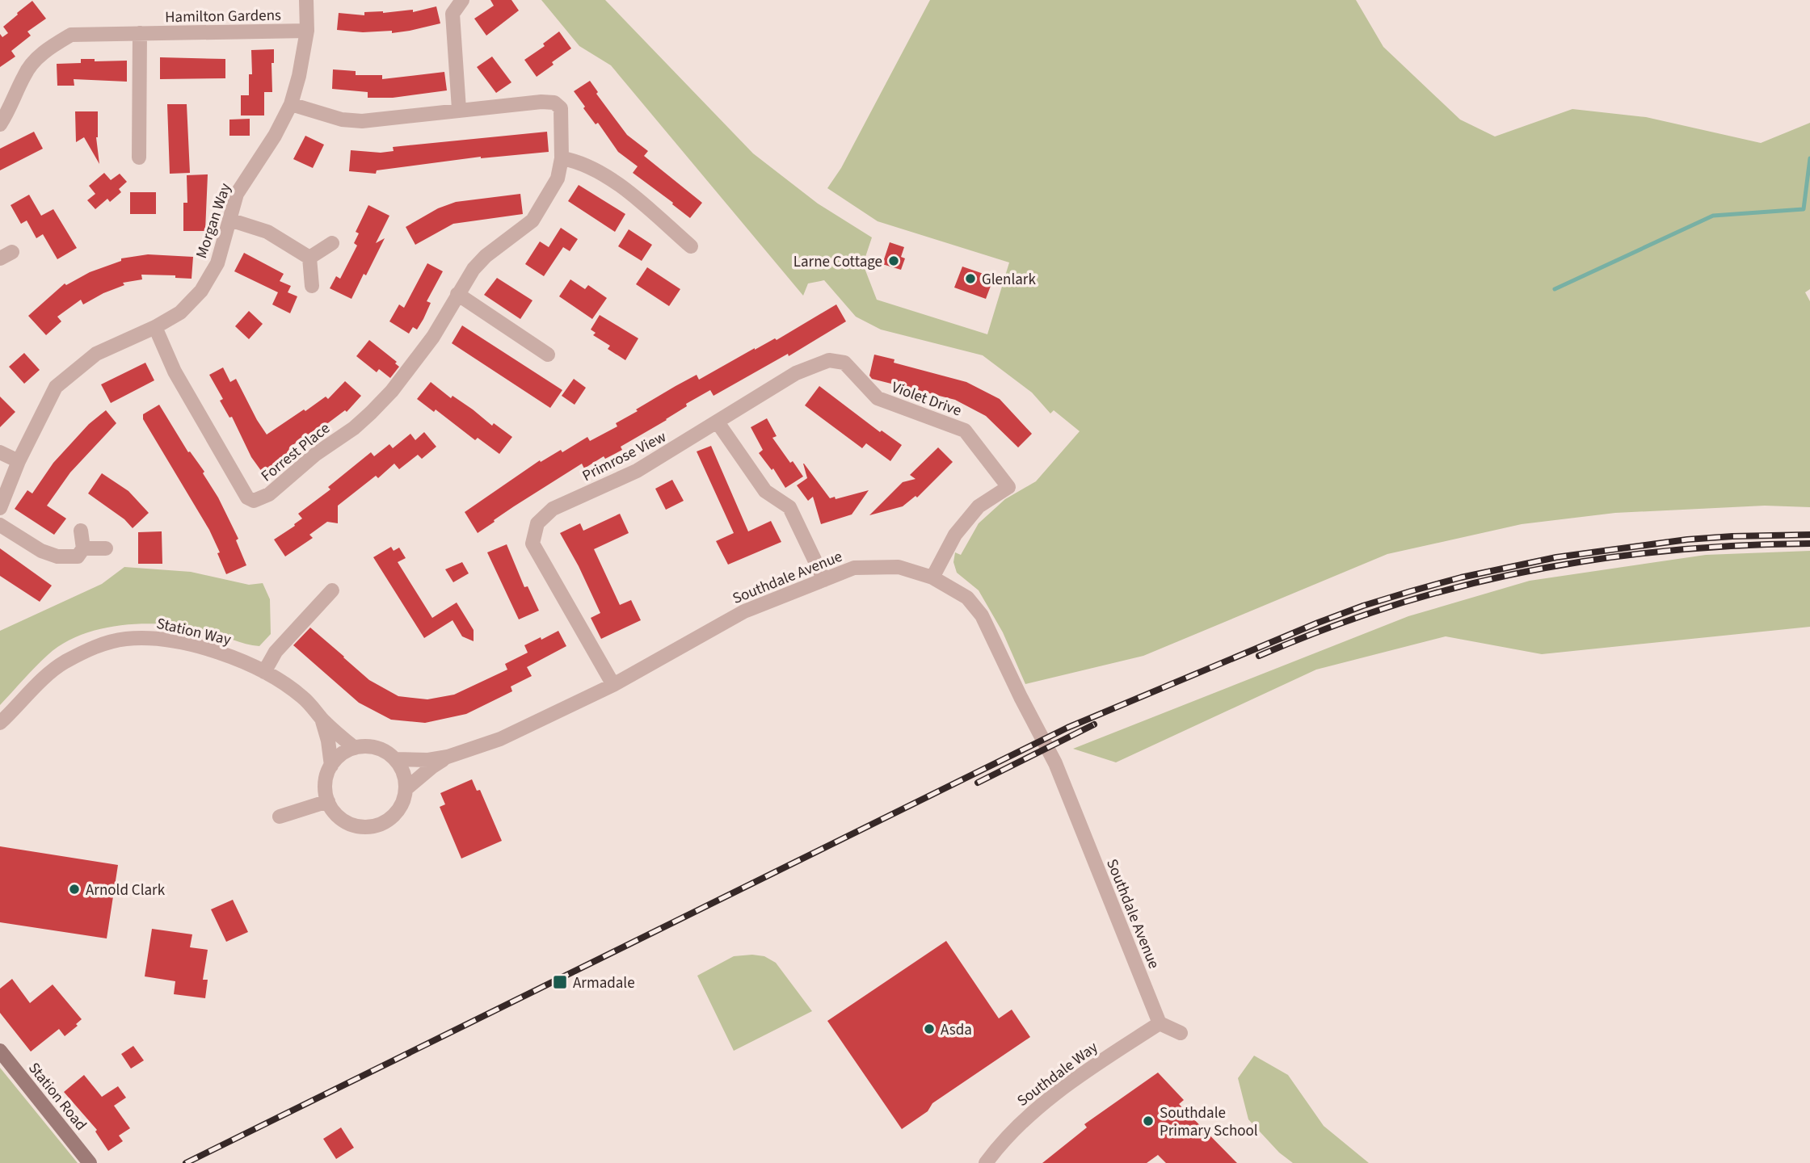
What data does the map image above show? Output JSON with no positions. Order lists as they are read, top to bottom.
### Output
{
  "streets": {
    "main road": ["Station Road"],
    "street": [
      "Hamilton Gardens",
      "Morgan Way",
      "Violet Drive",
      "Forrest Place",
      "Primrose View",
      "Southdale Avenue",
      "Station Way",
      "Southdale Way"
    ]
  },
  "crossings": [
    ["Hamilton Gardens", "Morgan Way"],
    ["Morgan Way", "Forrest Place"],
    ["Violet Drive", "Primrose View"],
    ["Violet Drive", "Southdale Avenue"],
    ["Primrose View", "Southdale Avenue"],
    ["Southdale Avenue", "Station Way"],
    ["Southdale Avenue", "Southdale Way"]
  ],
  "places": {
    "other": [
      "Larne Cottage",
      "Glenlark",
      "Arnold Clark",
      "Asda",
      "Southdale Primary School"
    ],
    "transit": ["Armadale"]
  }
}
